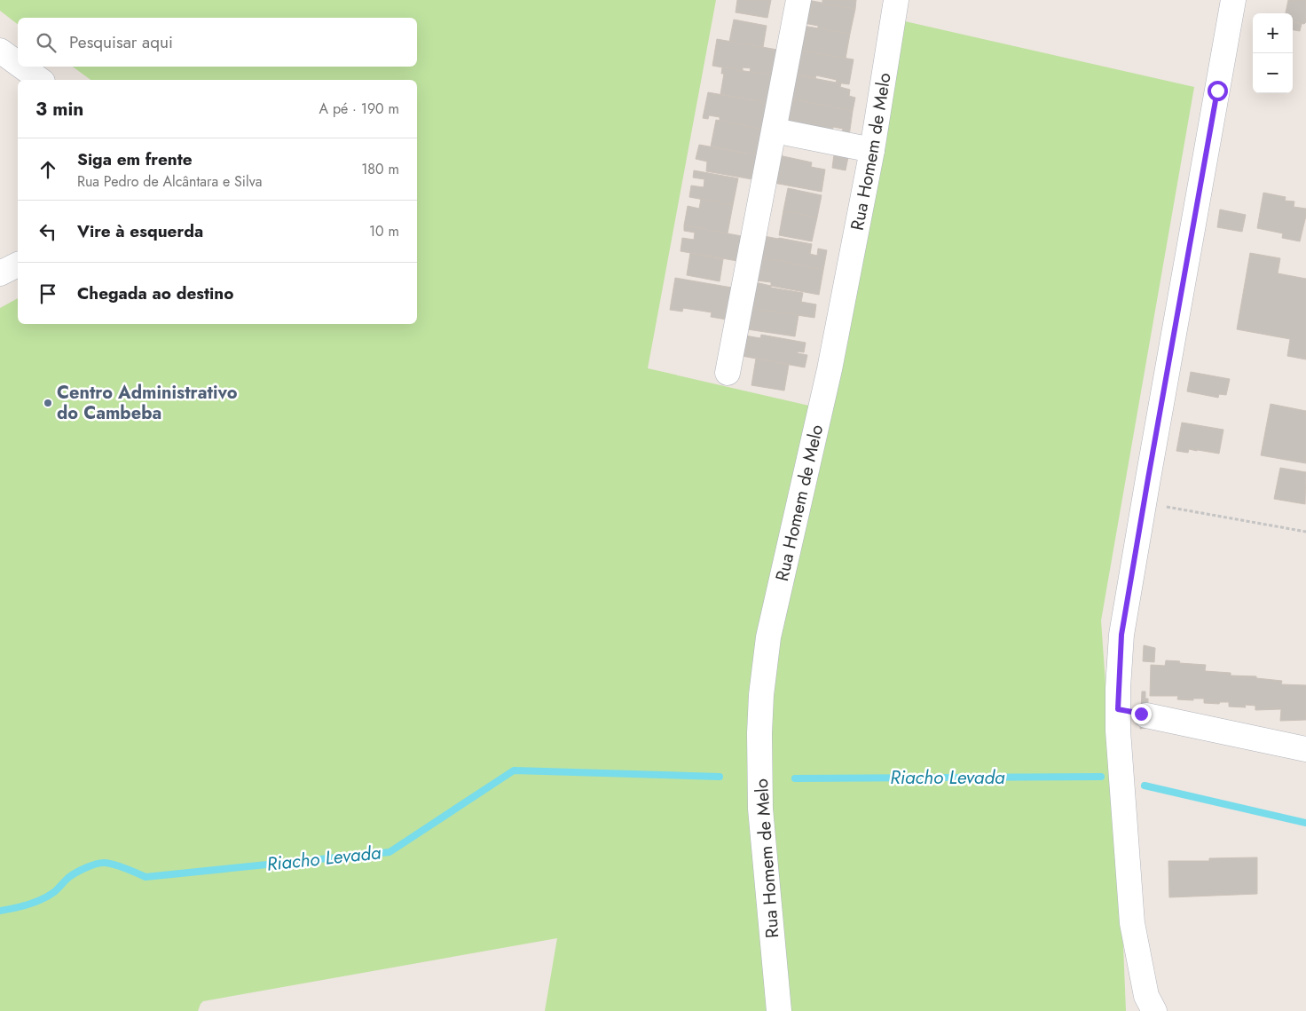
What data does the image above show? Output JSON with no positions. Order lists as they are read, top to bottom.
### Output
{
  "streets": {
    "street": ["Rua Homem de Melo"]
  },
  "water": ["Riacho Levada"],
  "places": ["Centro Administrativo do Cambeba"],
  "page": {
    "map_buttons": ["+", "−"],
    "search": "Pesquisar aqui",
    "heading": ["3 min", "A pé · 190 m"],
    "list": [
      ["Siga em frente", "Rua Pedro de Alcântara e Silva", "180 m"],
      ["Vire à esquerda", "10 m"],
      "Chegada ao destino"
    ]
  }
}
